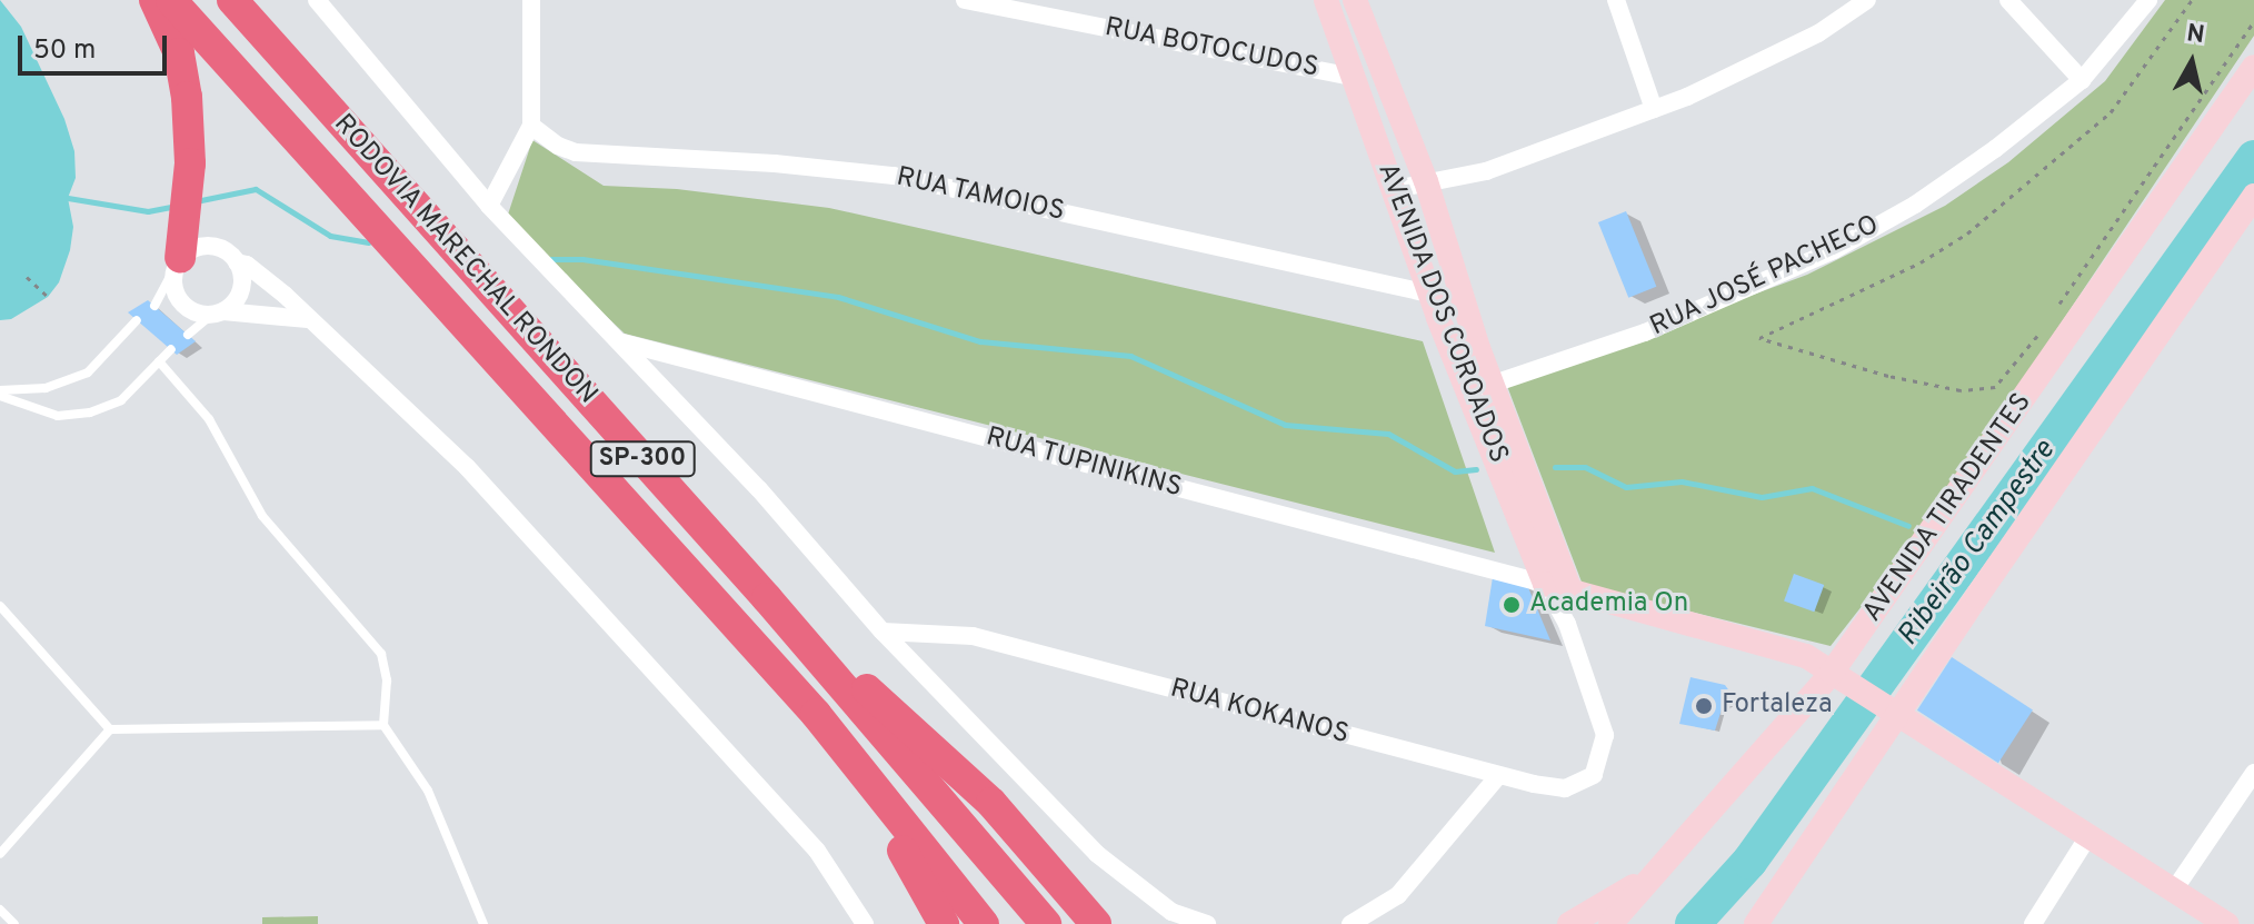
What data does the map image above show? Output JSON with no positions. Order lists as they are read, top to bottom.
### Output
{
  "streets": {
    "highway": ["RODOVIA MARECHAL RONDON", "SP-300"],
    "main road": ["AVENIDA DOS COROADOS", "AVENIDA TIRADENTES"],
    "street": [
      "RUA BOTOCUDOS",
      "RUA TAMOIOS",
      "RUA JOSÉ PACHECO",
      "RUA TUPINIKINS",
      "RUA KOKANOS"
    ]
  },
  "crossings": [
    ["RUA BOTOCUDOS", "AVENIDA DOS COROADOS"],
    ["RUA TAMOIOS", "AVENIDA DOS COROADOS"],
    ["RUA JOSÉ PACHECO", "AVENIDA DOS COROADOS"],
    ["AVENIDA DOS COROADOS", "RUA TUPINIKINS"],
    ["AVENIDA DOS COROADOS", "RUA KOKANOS"]
  ],
  "water": ["Ribeirão Campestre"],
  "places": ["Academia On", "Fortaleza"],
  "scale_bar": "50 m",
  "north": "top"
}
